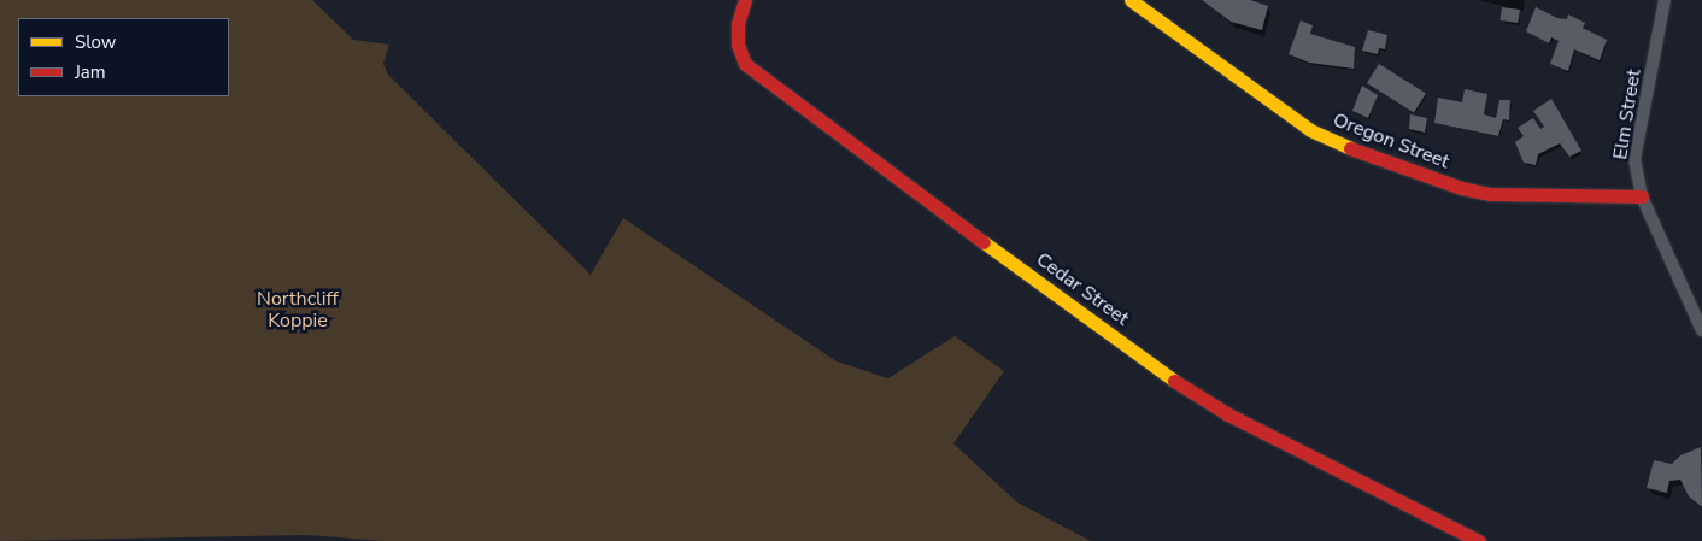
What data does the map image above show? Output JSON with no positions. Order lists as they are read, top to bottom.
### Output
{
  "streets": {
    "street": ["Elm Street", "Oregon Street", "Cedar Street"]
  },
  "crossings": [
    ["Elm Street", "Oregon Street"]
  ],
  "parks": ["Northcliff Koppie"],
  "legend": ["Slow", "Jam"]
}
